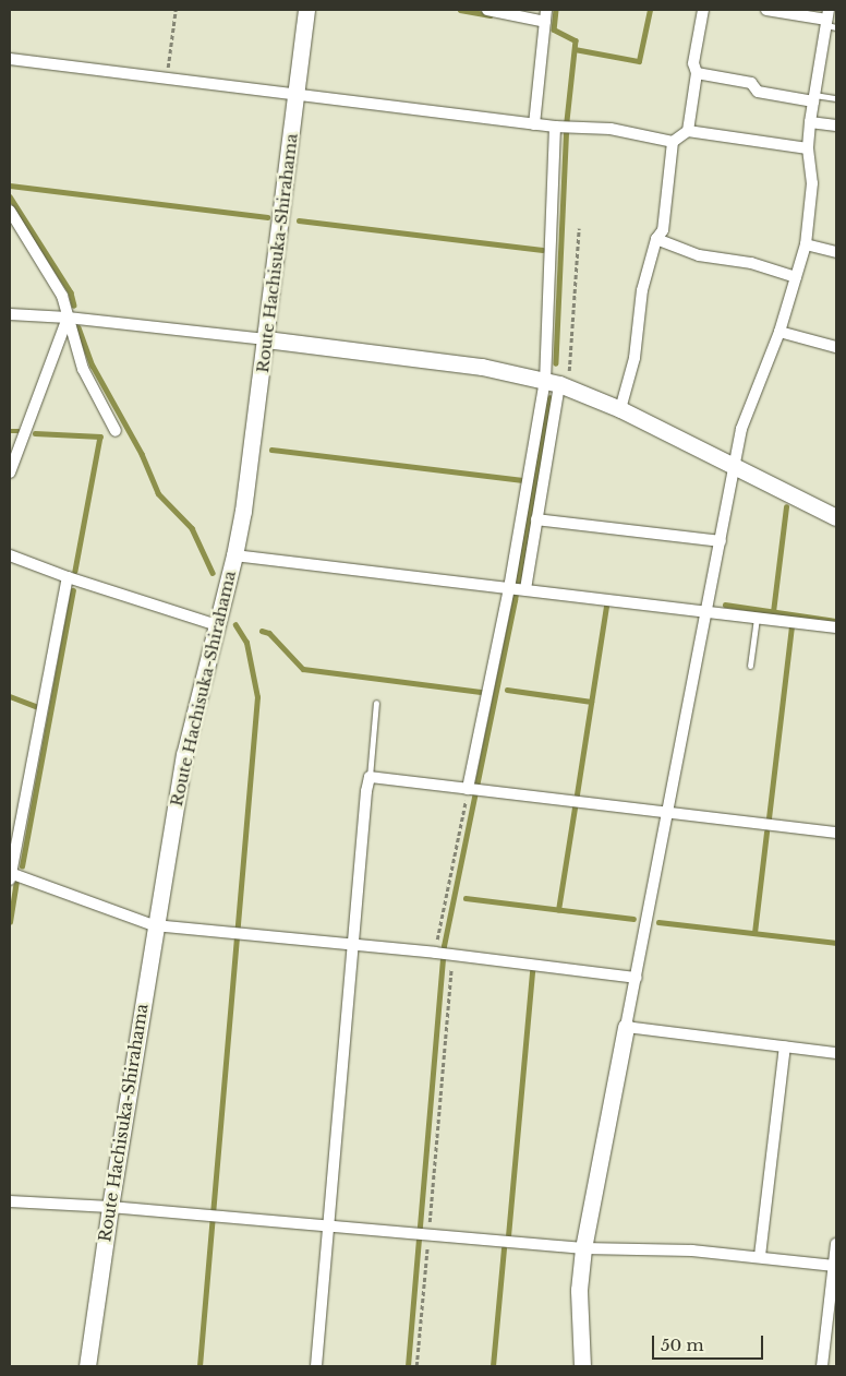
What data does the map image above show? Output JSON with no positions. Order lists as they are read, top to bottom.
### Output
{
  "streets": {
    "main road": ["Route Hachisuka-Shirahama"]
  },
  "scale_bar": "50 m"
}
